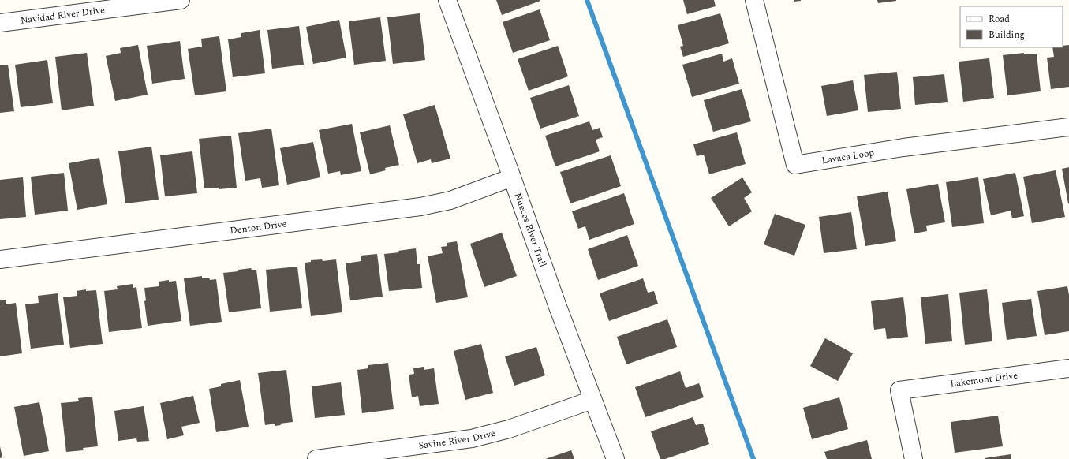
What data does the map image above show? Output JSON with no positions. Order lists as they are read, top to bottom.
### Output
{
  "streets": {
    "street": [
      "Navidad River Drive",
      "Lavaca Loop",
      "Denton Drive",
      "Nueces River Trail",
      "Lakemont Drive",
      "Savine River Drive"
    ]
  },
  "crossings": [
    ["Denton Drive", "Nueces River Trail"],
    ["Nueces River Trail", "Savine River Drive"]
  ],
  "legend": ["Road", "Building"]
}
